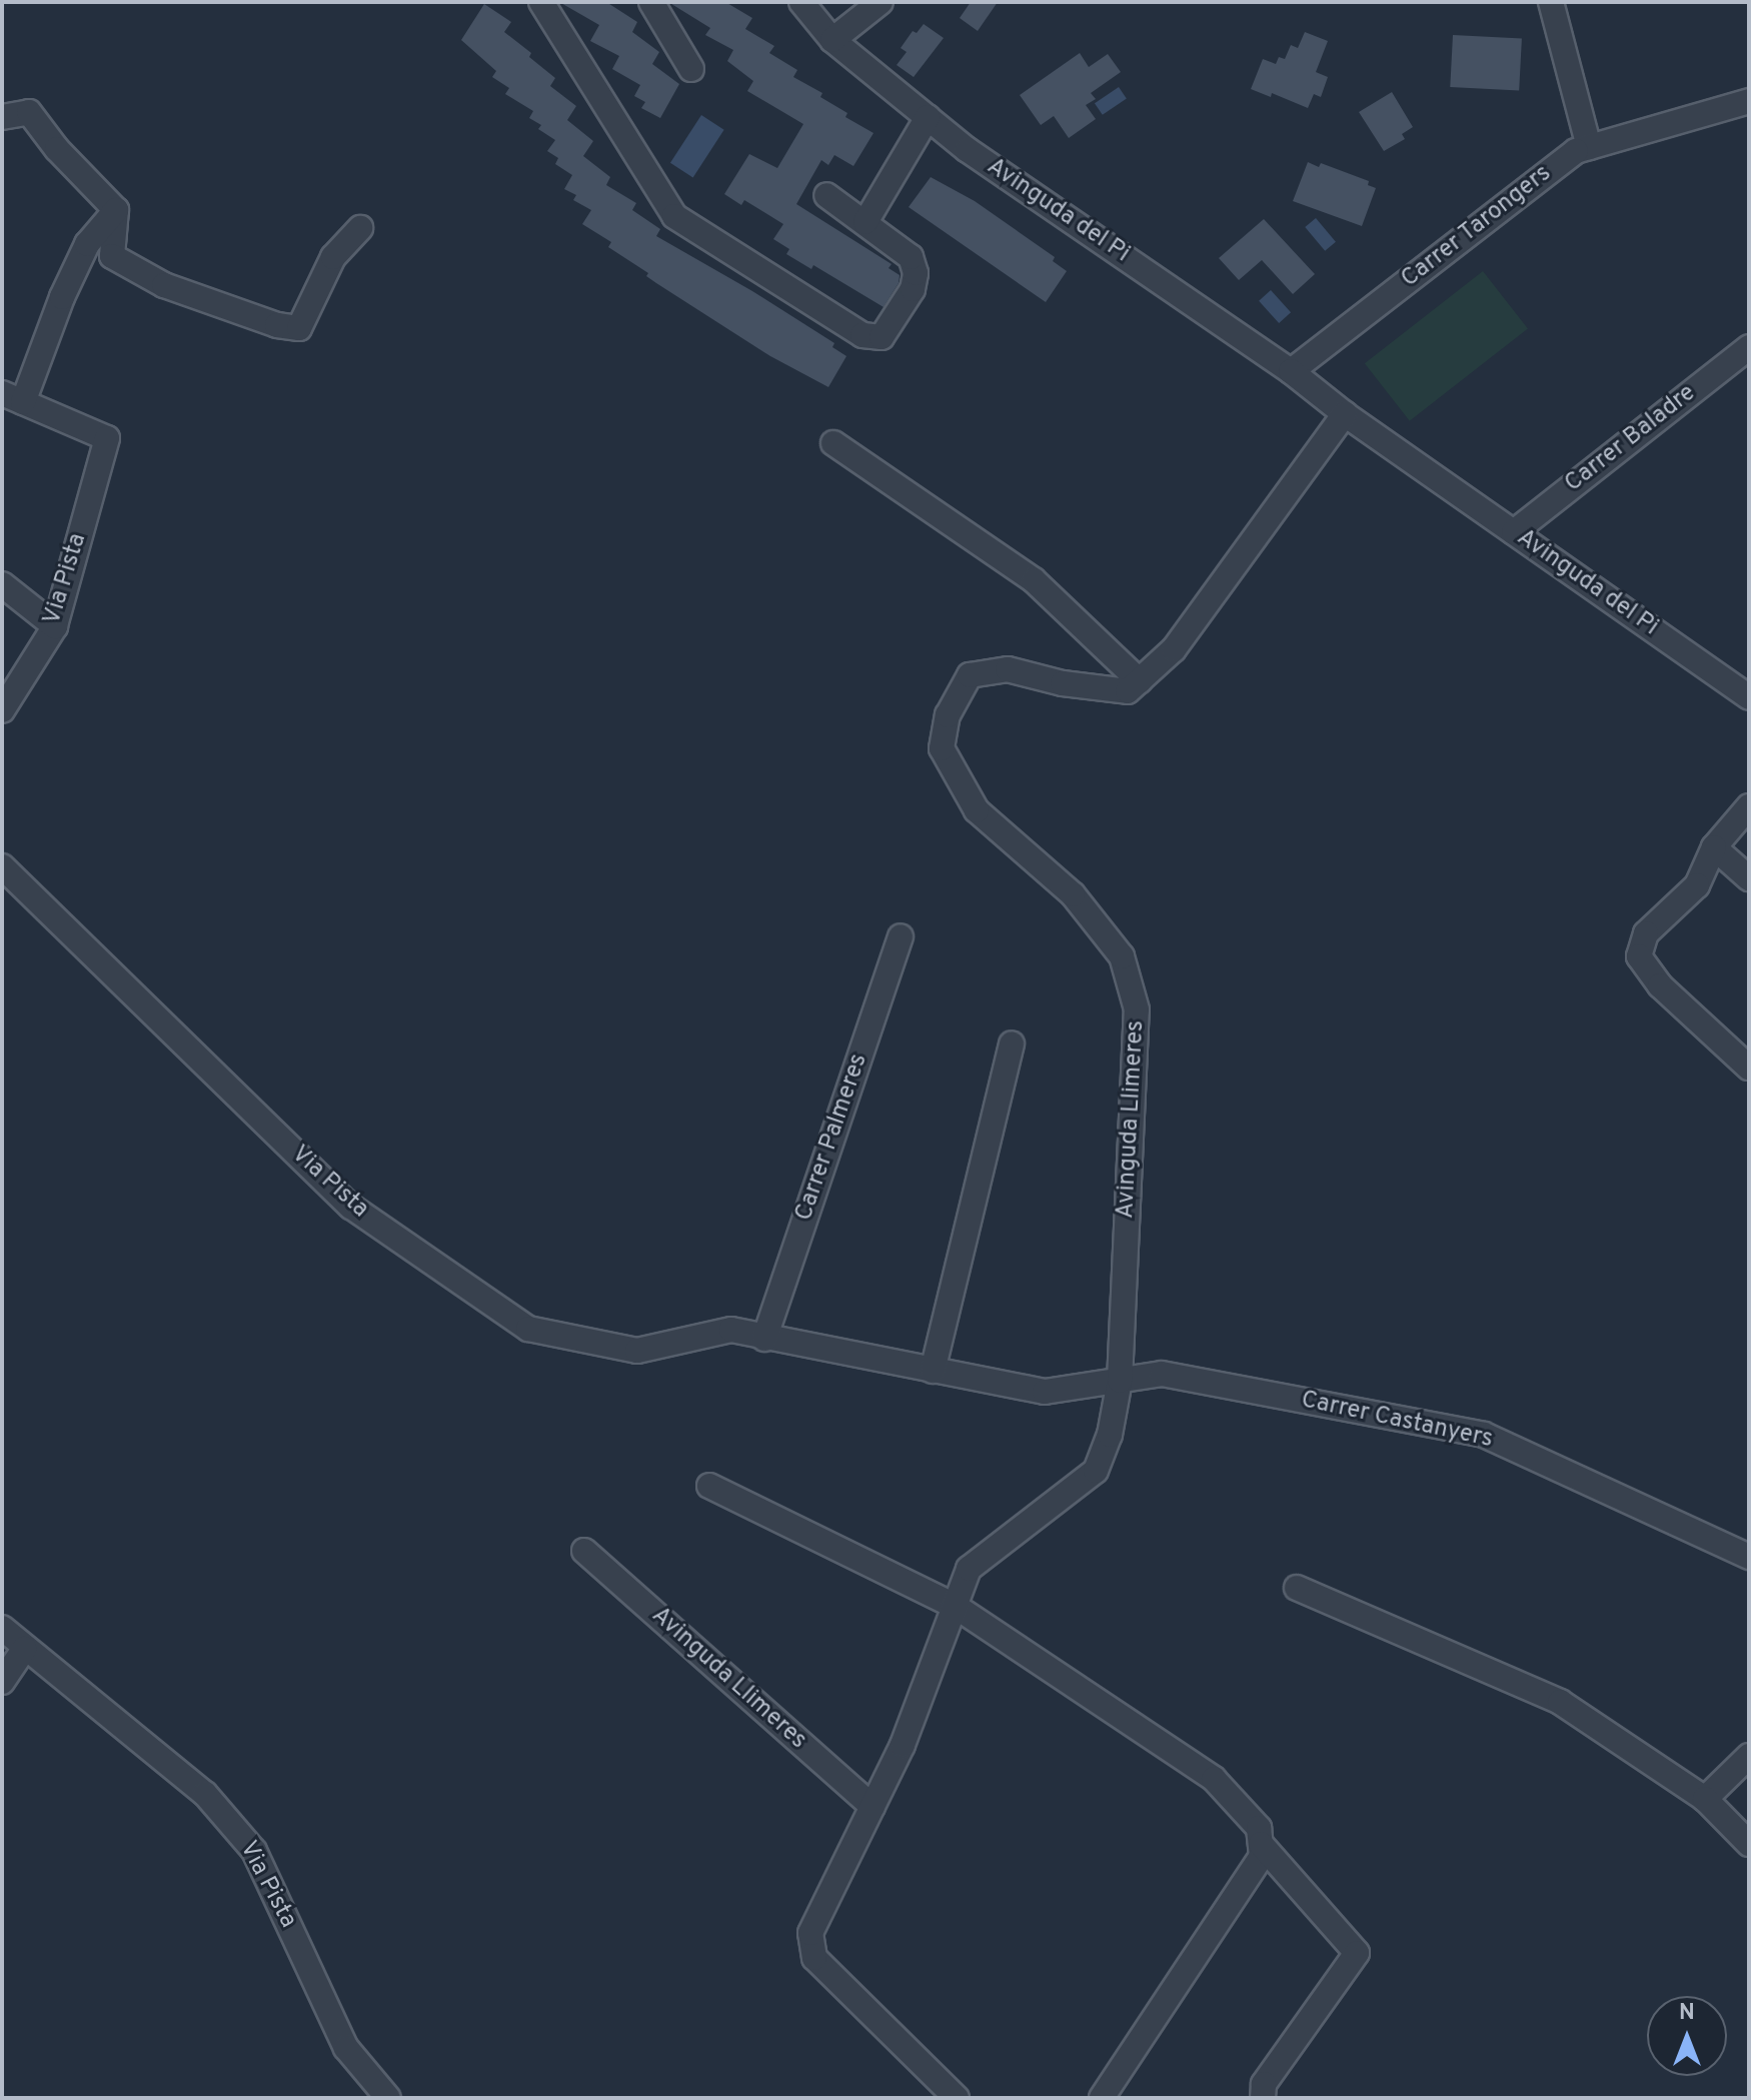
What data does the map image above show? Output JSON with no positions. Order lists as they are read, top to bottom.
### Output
{
  "streets": {
    "street": [
      "Avinguda del Pi",
      "Carrer Tarongers",
      "Carrer Baladre",
      "Via Pista",
      "Avinguda Llimeres",
      "Carrer Palmeres",
      "Carrer Castanyers"
    ]
  },
  "crossings": [
    ["Avinguda del Pi", "Carrer Tarongers"],
    ["Avinguda del Pi", "Carrer Baladre"],
    ["Via Pista", "Carrer Palmeres"],
    ["Avinguda Llimeres", "Carrer Castanyers"]
  ],
  "north": "top"
}
